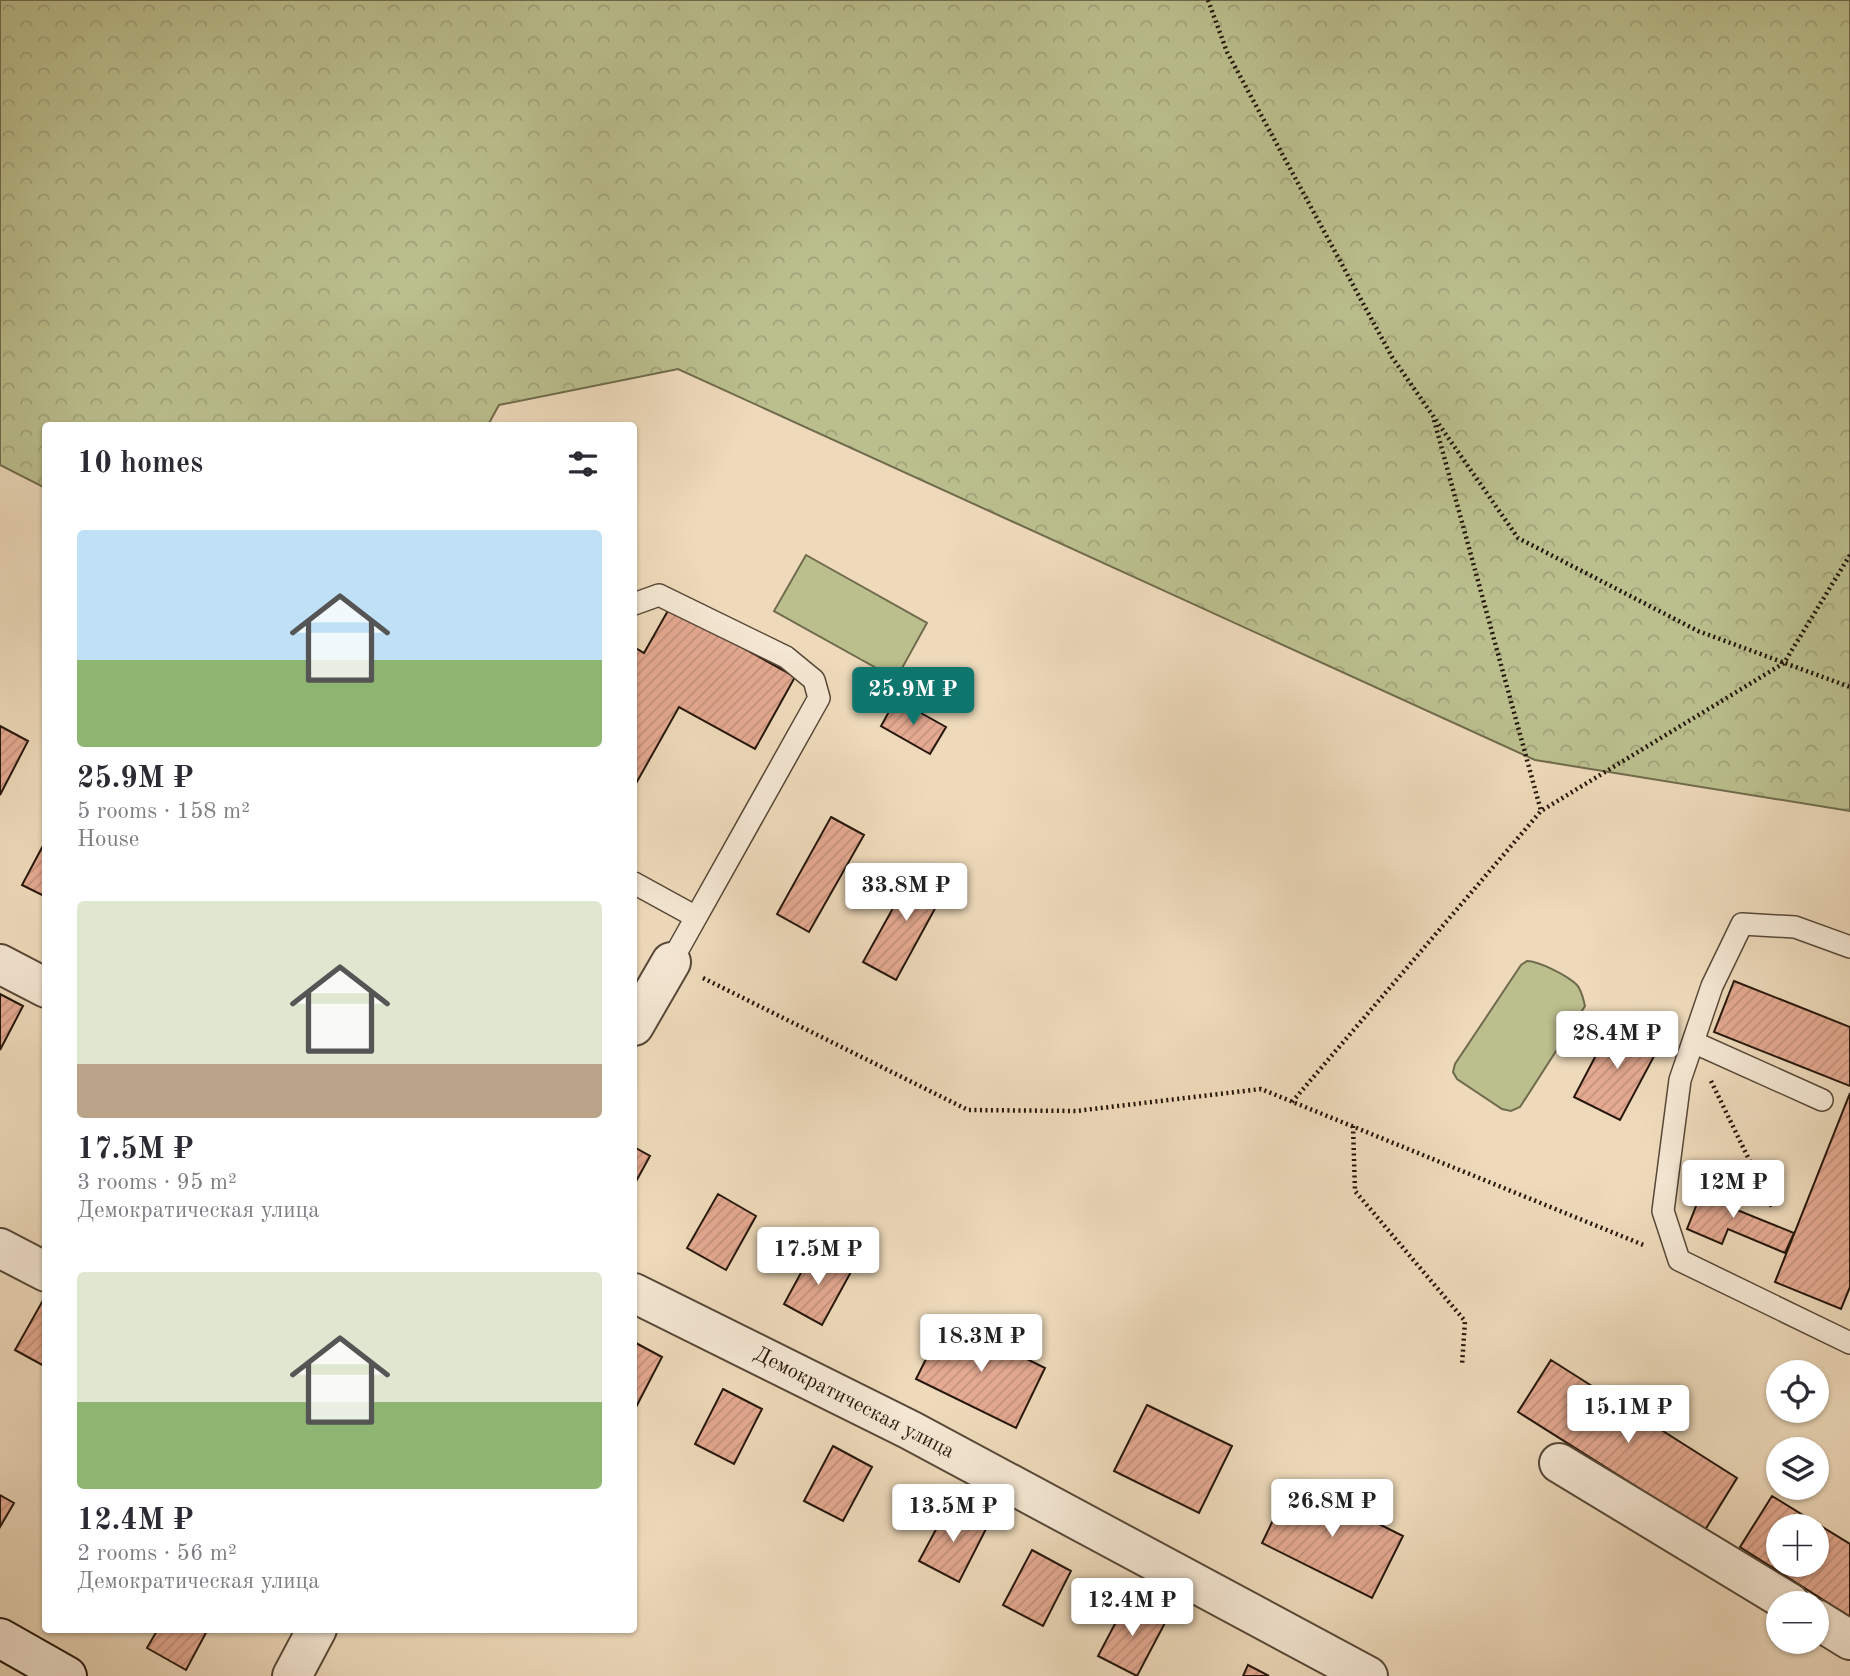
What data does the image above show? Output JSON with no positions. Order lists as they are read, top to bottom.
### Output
{
  "streets": {
    "street": ["Демократическая улица"]
  },
  "page": {
    "heading": "10 homes",
    "list": [
      {
        "name": "25.9M ₽",
        "note": "5 rooms · 158 m² · House"
      },
      {
        "name": "17.5M ₽",
        "note": "3 rooms · 95 m² · Демократическая улица"
      },
      {
        "name": "12.4M ₽",
        "note": "2 rooms · 56 m² · Демократическая улица"
      }
    ],
    "price": [
      "25.9M ₽",
      "33.8M ₽",
      "28.4M ₽",
      "12M ₽",
      "17.5M ₽",
      "18.3M ₽",
      "15.1M ₽",
      "26.8M ₽",
      "13.5M ₽",
      "12.4M ₽"
    ],
    "map_buttons": ["+", "−"]
  }
}
